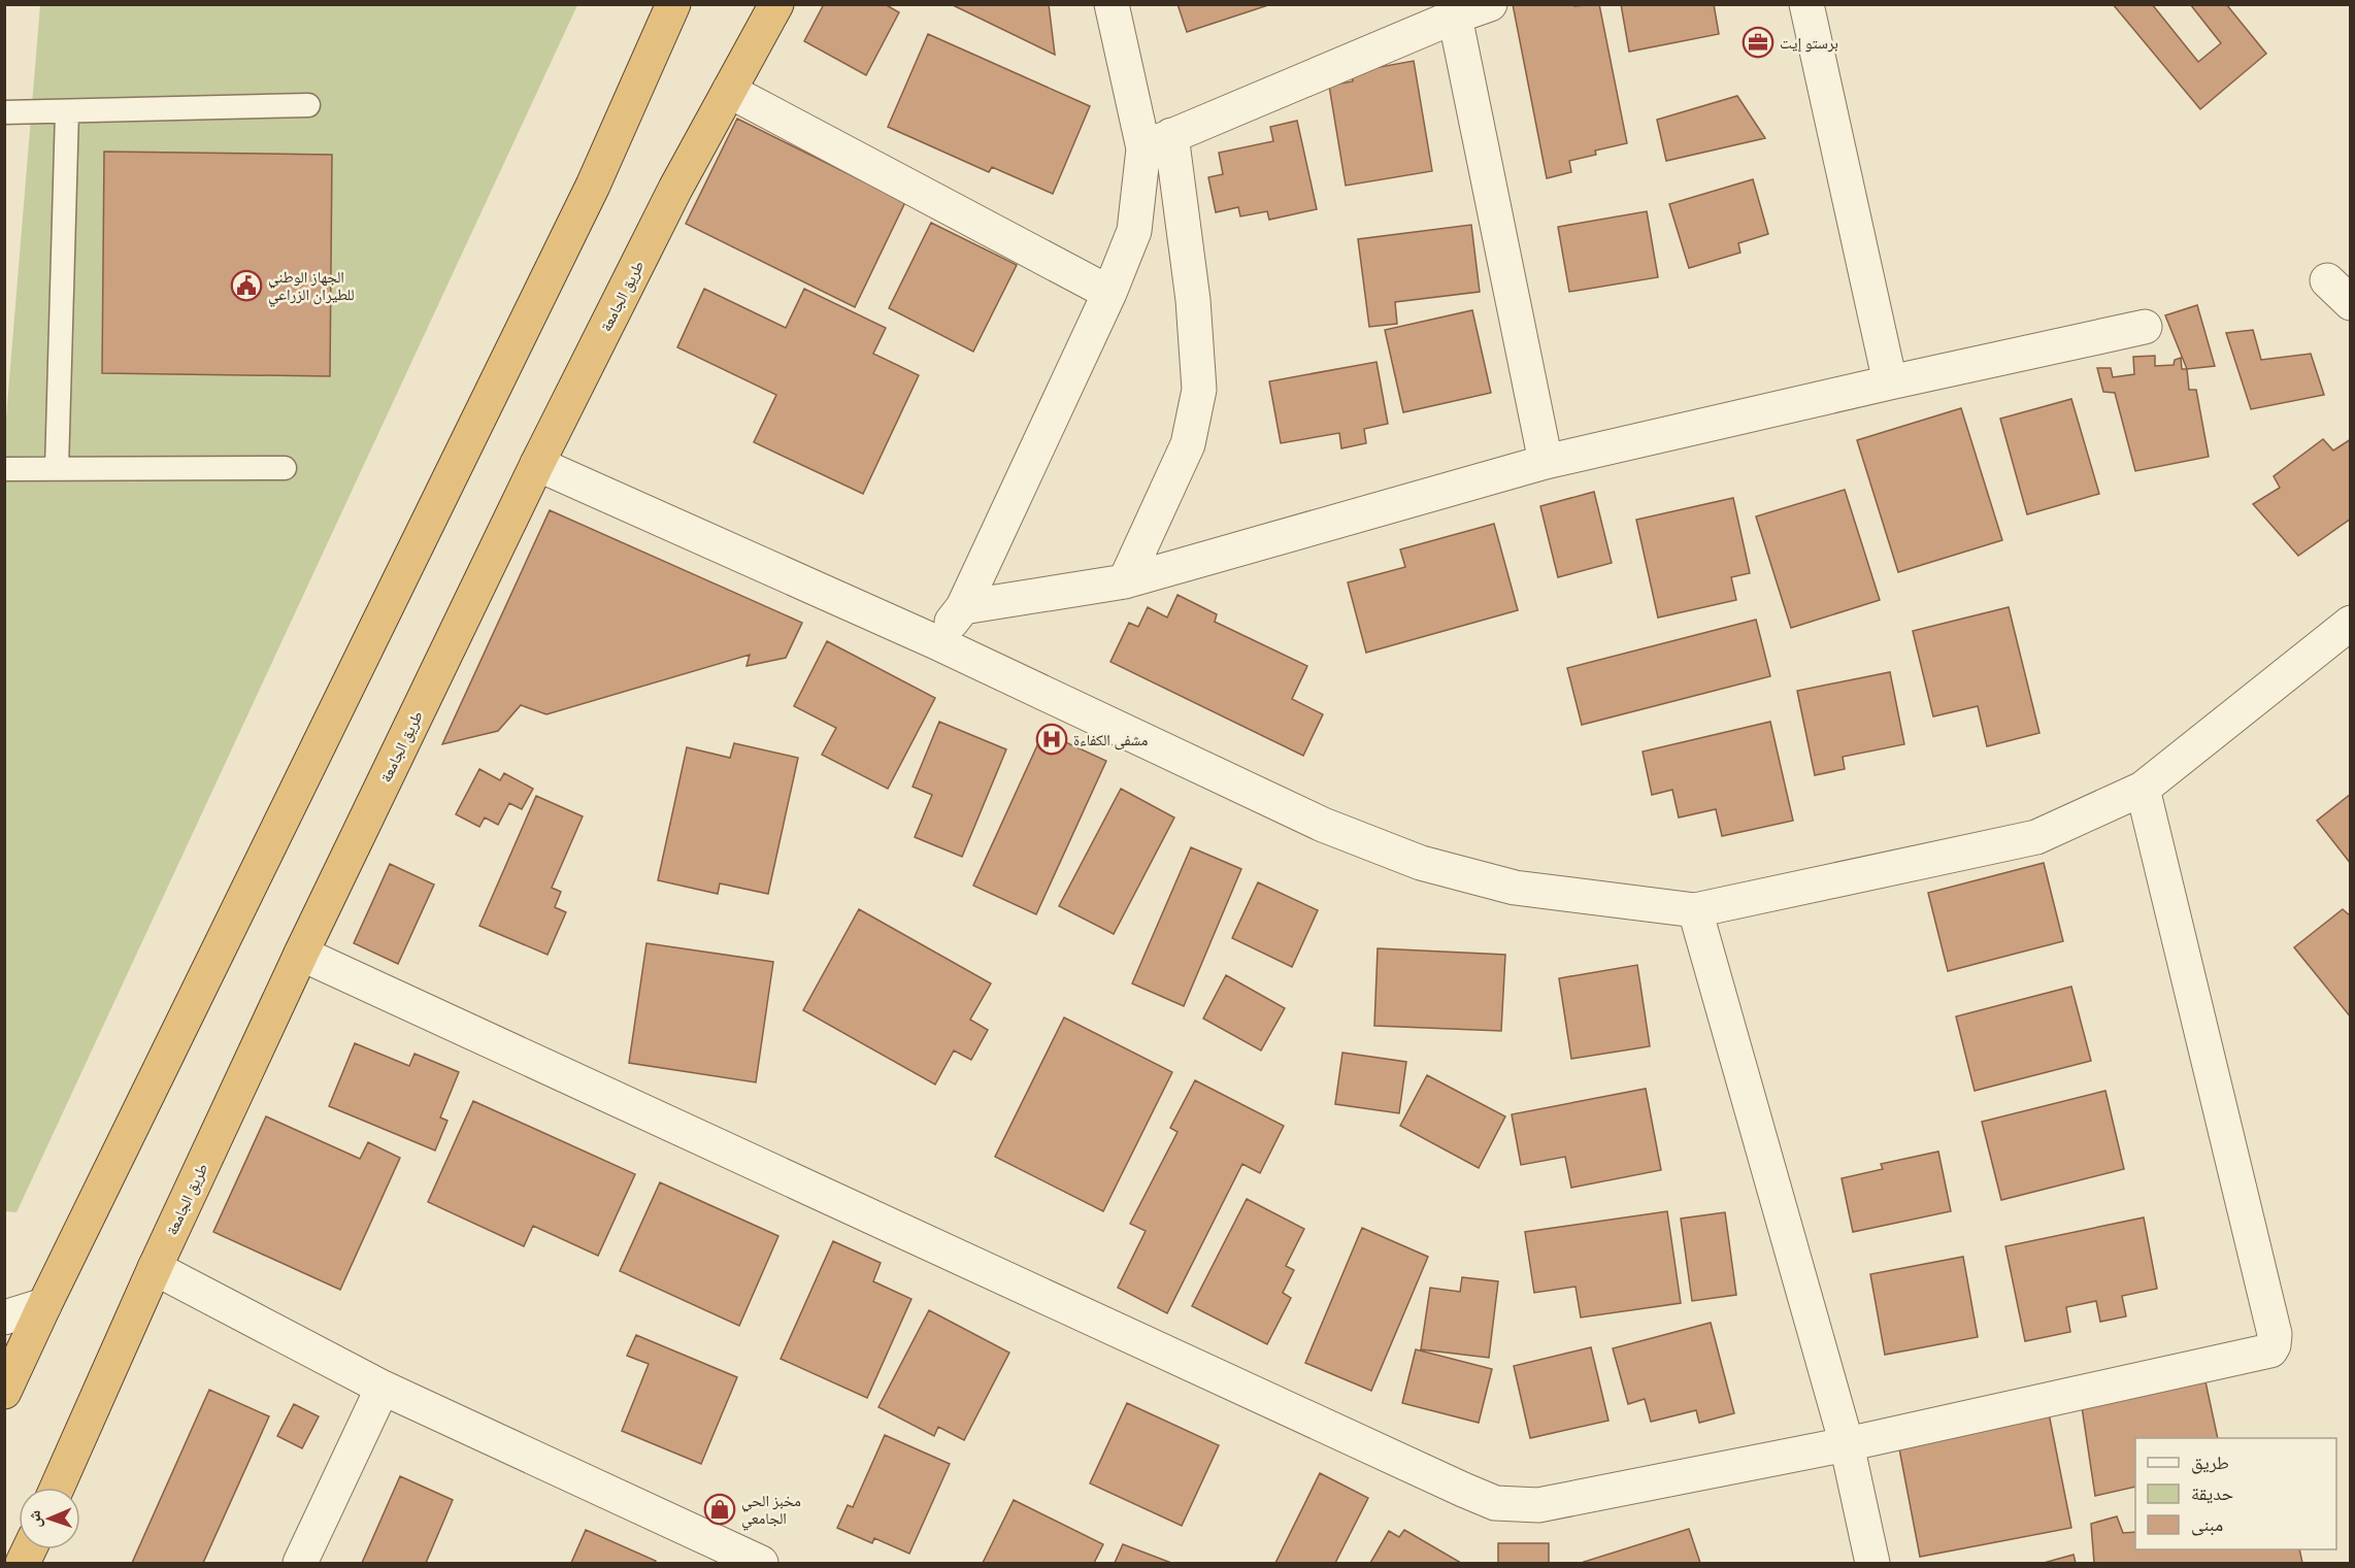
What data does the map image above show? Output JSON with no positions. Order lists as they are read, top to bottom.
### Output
{
  "streets": {
    "highway": ["طريق الجامعة"]
  },
  "places": {
    "office": ["برستو إيت"],
    "public building": ["الجهاز الوطني للطيران الزراعي"],
    "hospital": ["مشفى الكفاءة"],
    "shop": ["مخبز الحي الجامعي"]
  },
  "legend": ["طريق", "حديقة", "مبنى"],
  "north": "left"
}
